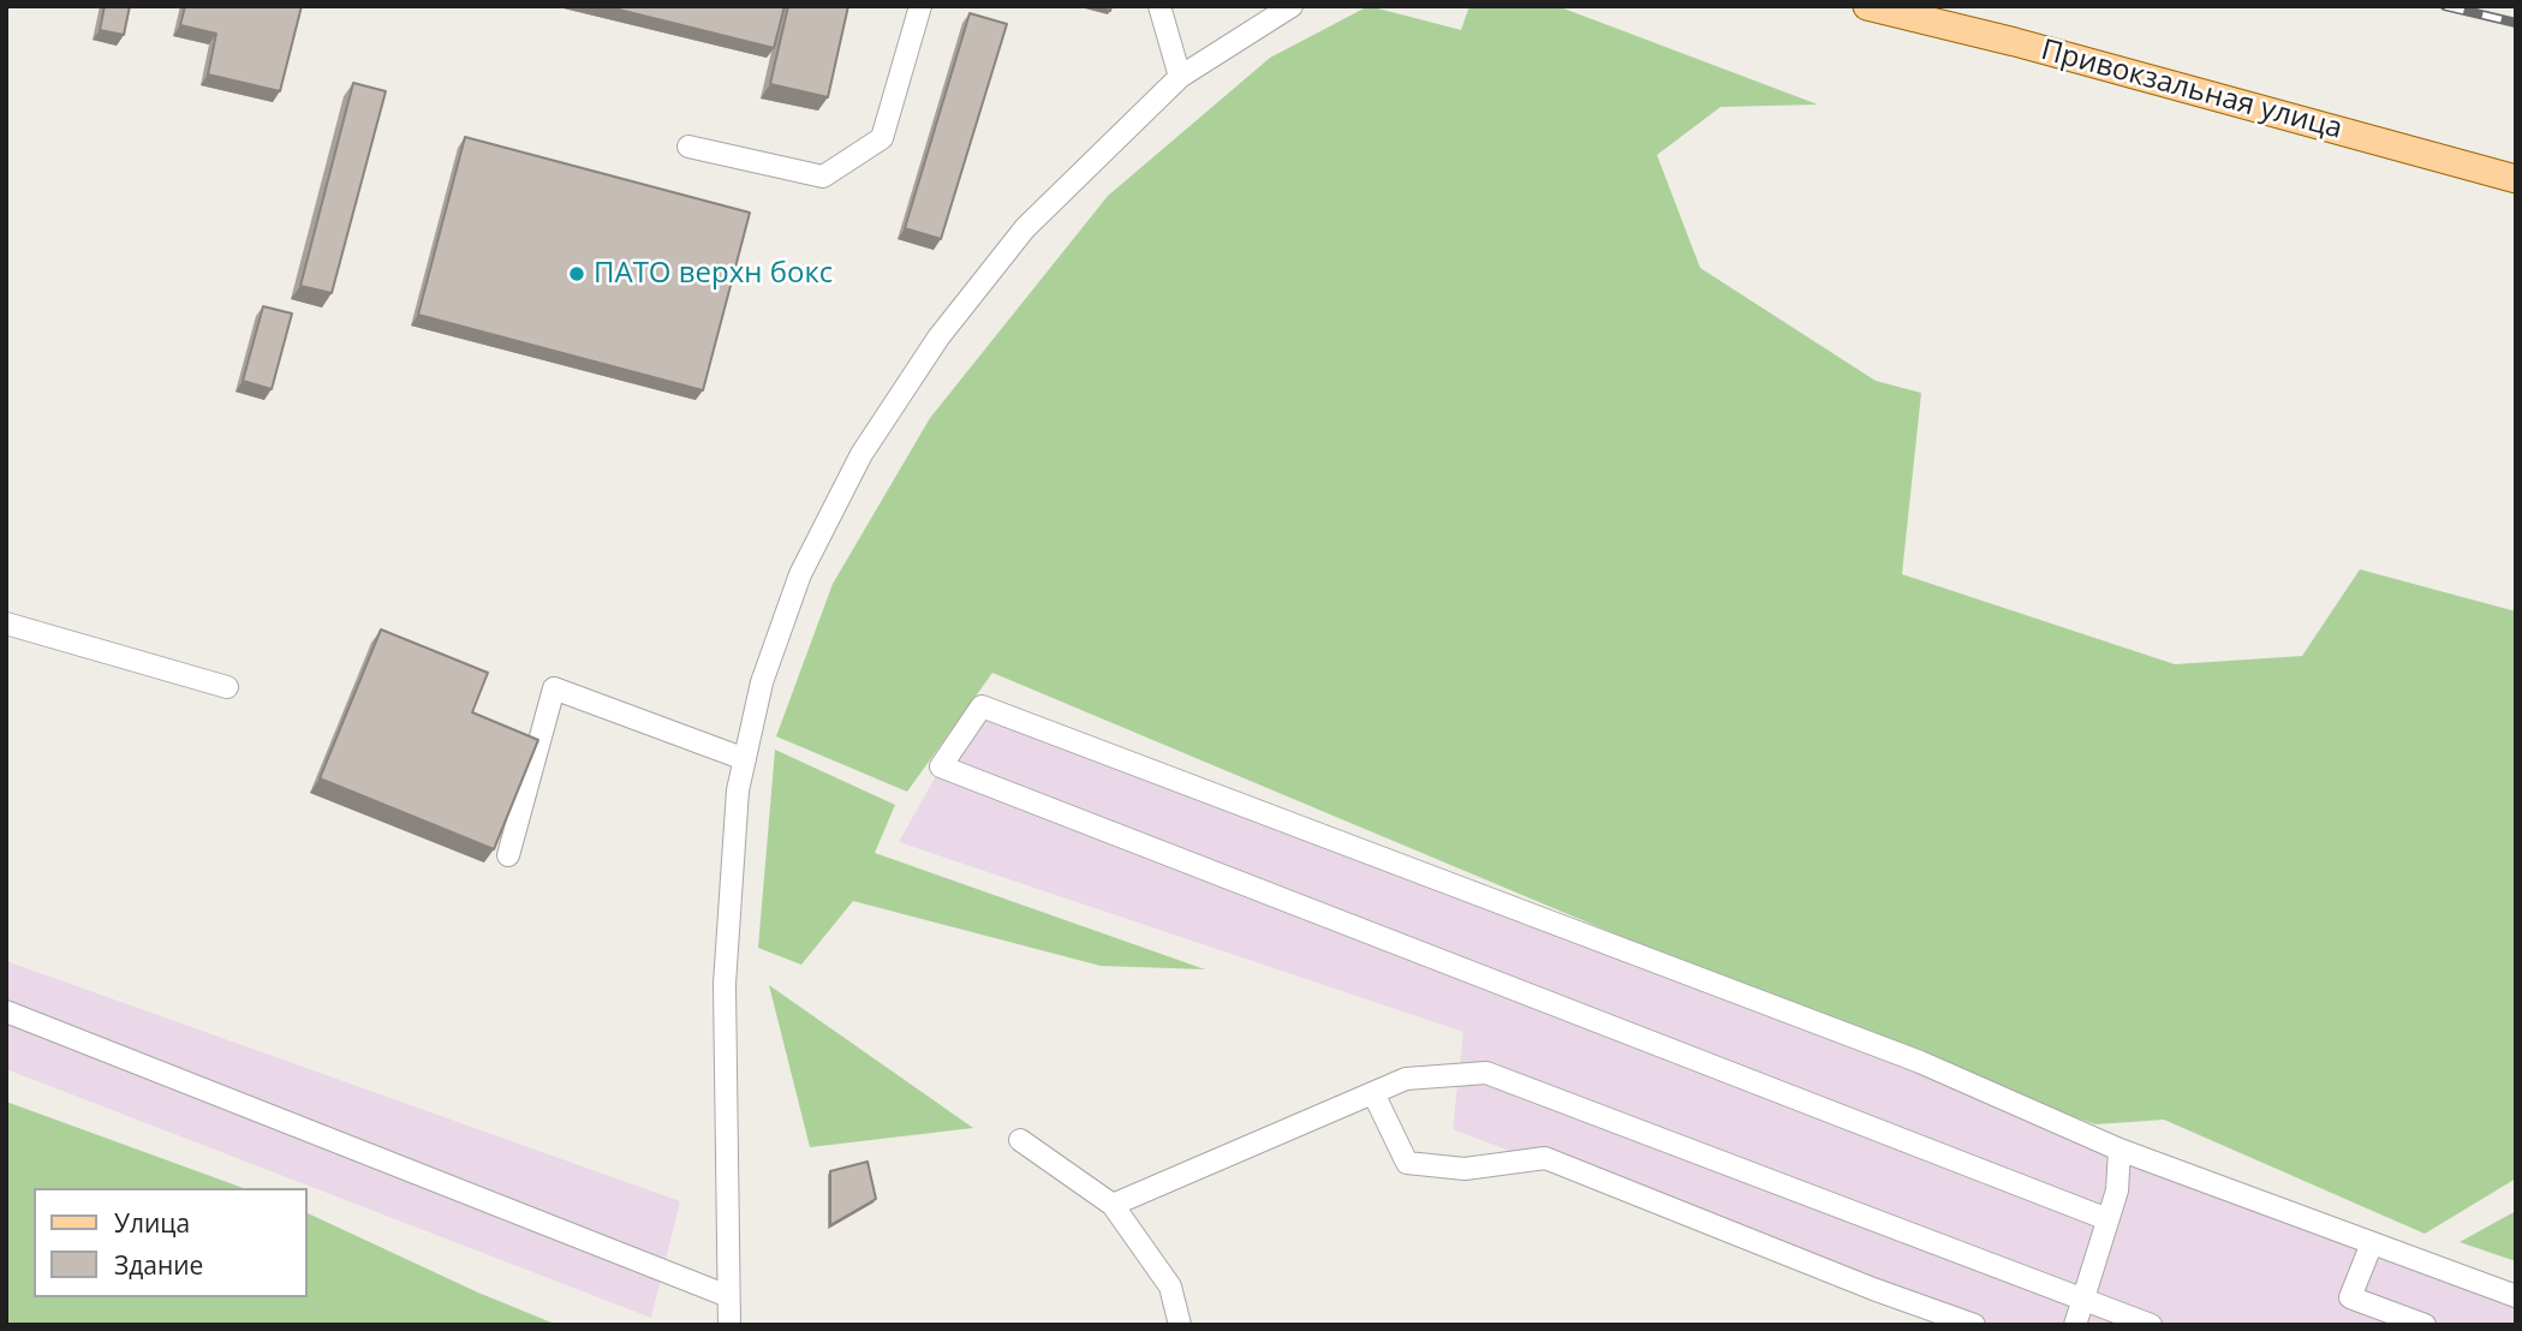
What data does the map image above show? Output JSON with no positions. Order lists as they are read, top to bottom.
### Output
{
  "streets": {
    "main road": ["Привокзальная улица"]
  },
  "places": ["ПАТО верхн бокс"],
  "legend": ["Улица", "Здание"]
}
